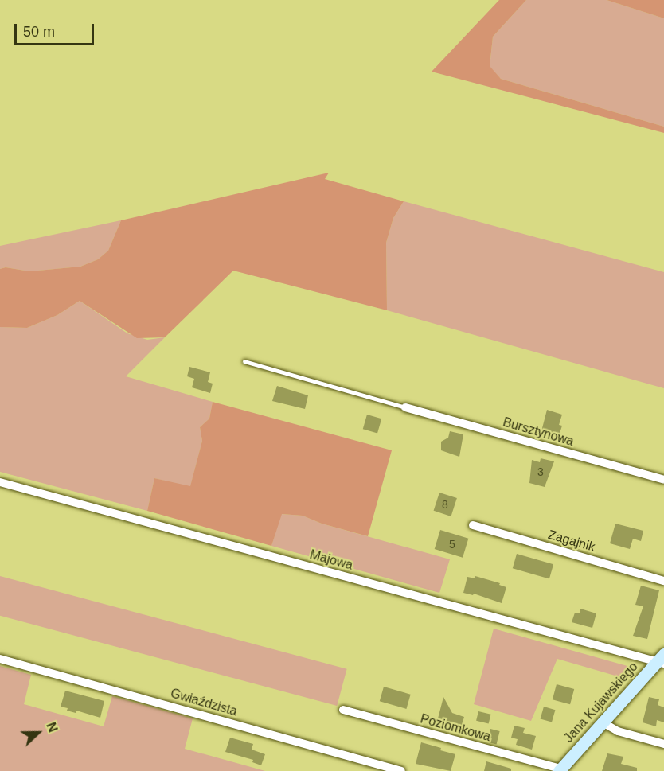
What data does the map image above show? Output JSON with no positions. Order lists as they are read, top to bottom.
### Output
{
  "streets": {
    "main road": ["Jana Kujawskiego"],
    "street": [
      "Bursztynowa",
      "Zagajnik",
      "Majowa",
      "Gwiaździsta",
      "Poziomkowa"
    ]
  },
  "crossings": [
    ["Majowa", "Jana Kujawskiego"],
    ["Jana Kujawskiego", "Poziomkowa"]
  ],
  "house_numbers": ["3", "8", "5"],
  "scale_bar": "50 m",
  "north": "right"
}
